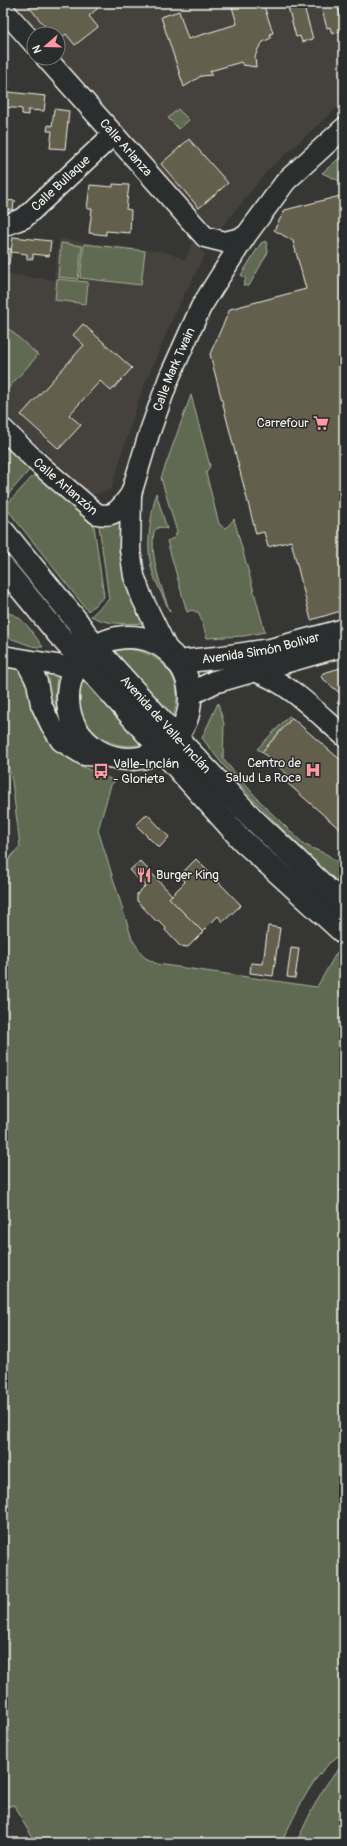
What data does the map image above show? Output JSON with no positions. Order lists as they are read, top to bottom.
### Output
{
  "streets": {
    "main road": ["Avenida Simón Bolivar", "Avenida de Valle-Inclán"],
    "street": [
      "Calle Arlanza",
      "Calle Bullaque",
      "Calle Mark Twain",
      "Calle Arlanzón"
    ]
  },
  "crossings": [
    ["Calle Arlanza", "Calle Bullaque"],
    ["Calle Arlanza", "Calle Mark Twain"],
    ["Calle Mark Twain", "Calle Arlanzón"],
    ["Calle Mark Twain", "Avenida Simón Bolivar"]
  ],
  "places": {
    "supermarket": ["Carrefour"],
    "hospital": ["Centro de Salud La Roca"],
    "bus stop": ["Valle-Inclán - Glorieta"],
    "restaurant": ["Burger King"]
  },
  "north": "left"
}
